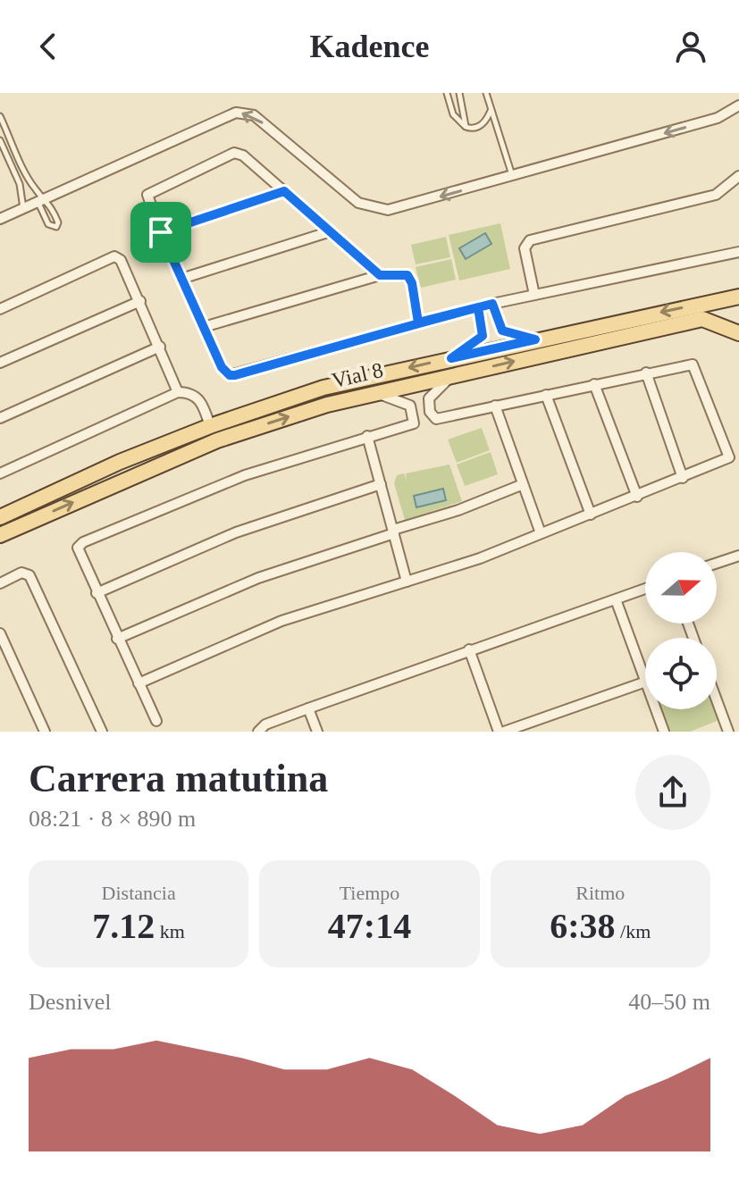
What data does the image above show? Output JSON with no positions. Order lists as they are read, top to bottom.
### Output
{
  "streets": {
    "main road": ["Vial 8"]
  },
  "north": "right",
  "page": {
    "header": "Kadence",
    "heading": ["Carrera matutina", "08:21 · 8 × 890 m"],
    "stats": [
      ["Distancia", "7.12 km"],
      ["Tiempo", "47:14"],
      ["Ritmo", "6:38 /km"]
    ],
    "chart": ["Desnivel", "40–50 m"]
  }
}
